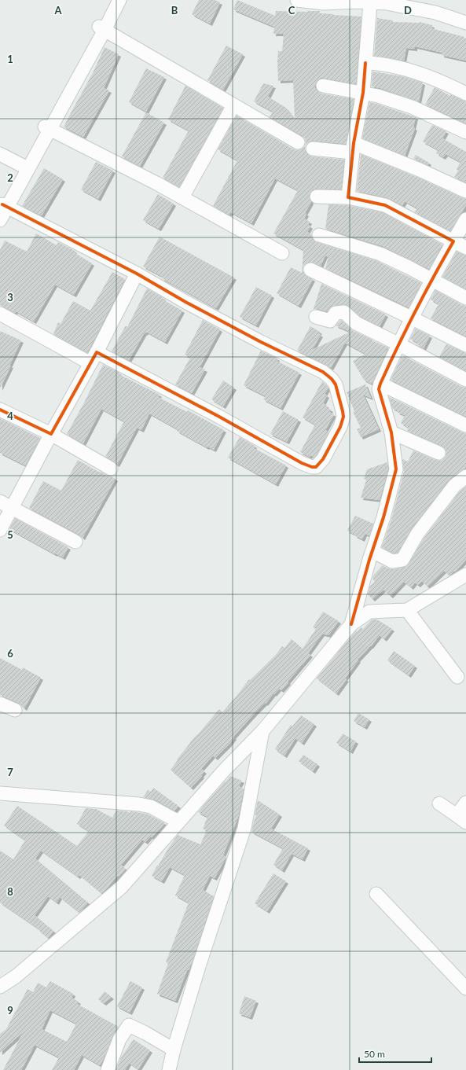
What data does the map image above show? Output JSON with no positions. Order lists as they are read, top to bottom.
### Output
{
  "scale_bar": "50 m",
  "grid": {
    "columns": [
      "A",
      "B",
      "C",
      "D"
    ],
    "rows": [
      "1",
      "2",
      "3",
      "4",
      "5",
      "6",
      "7",
      "8",
      "9"
    ]
  }
}
